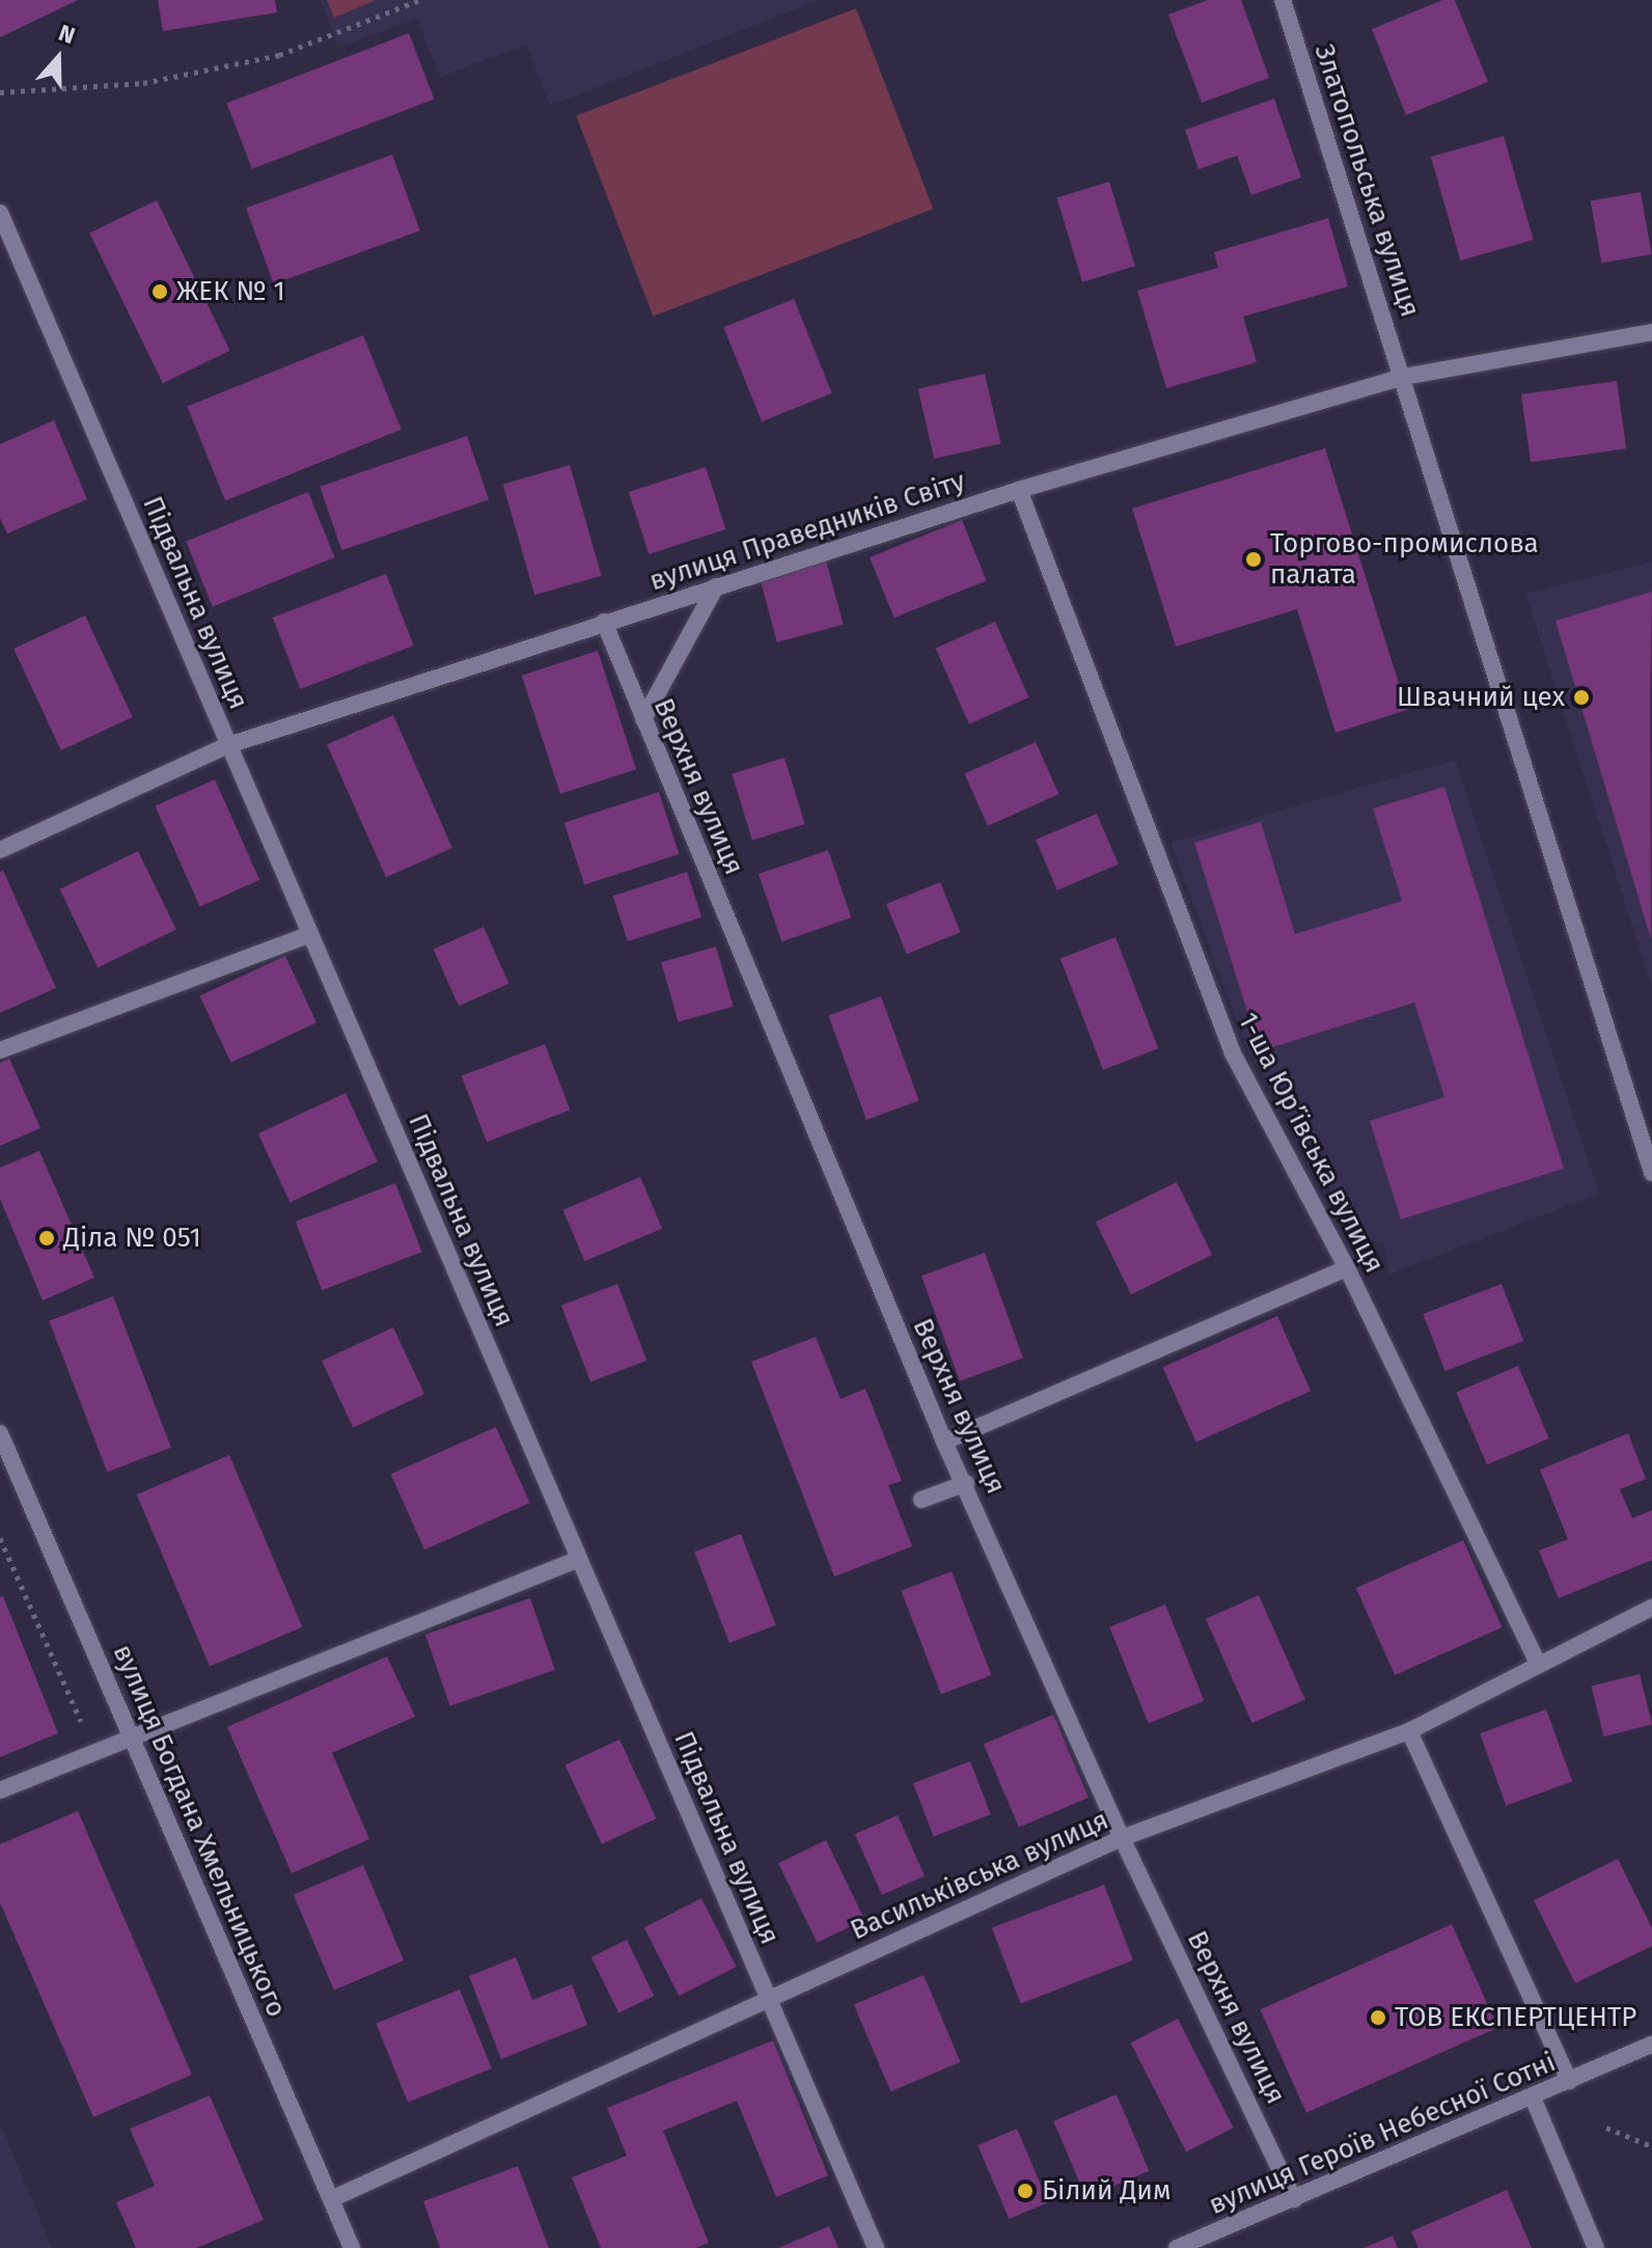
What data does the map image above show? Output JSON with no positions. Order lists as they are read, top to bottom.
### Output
{
  "streets": {
    "street": [
      "Златопольська вулиця",
      "вулиця Праведників Світу",
      "Підвальна вулиця",
      "Верхня вулиця",
      "1-ша Юрʼївська вулиця",
      "вулиця Богдана Хмельницького",
      "Васильківська вулиця",
      "вулиця Героїв Небесної Сотні"
    ]
  },
  "crossings": [
    ["Златопольська вулиця", "вулиця Праведників Світу"],
    ["вулиця Праведників Світу", "Підвальна вулиця"],
    ["вулиця Праведників Світу", "Верхня вулиця"],
    ["вулиця Праведників Світу", "1-ша Юрʼївська вулиця"],
    ["Підвальна вулиця", "Васильківська вулиця"],
    ["Верхня вулиця", "Васильківська вулиця"],
    ["Верхня вулиця", "вулиця Героїв Небесної Сотні"],
    ["1-ша Юрʼївська вулиця", "Васильківська вулиця"],
    ["вулиця Богдана Хмельницького", "Васильківська вулиця"]
  ],
  "places": [
    "ЖЕК № 1",
    "Торгово-промислова палата",
    "Швачний цех",
    "Діла № 051",
    "ТОВ ЕКСПЕРТЦЕНТР",
    "Білий Дим"
  ],
  "north": "top"
}
